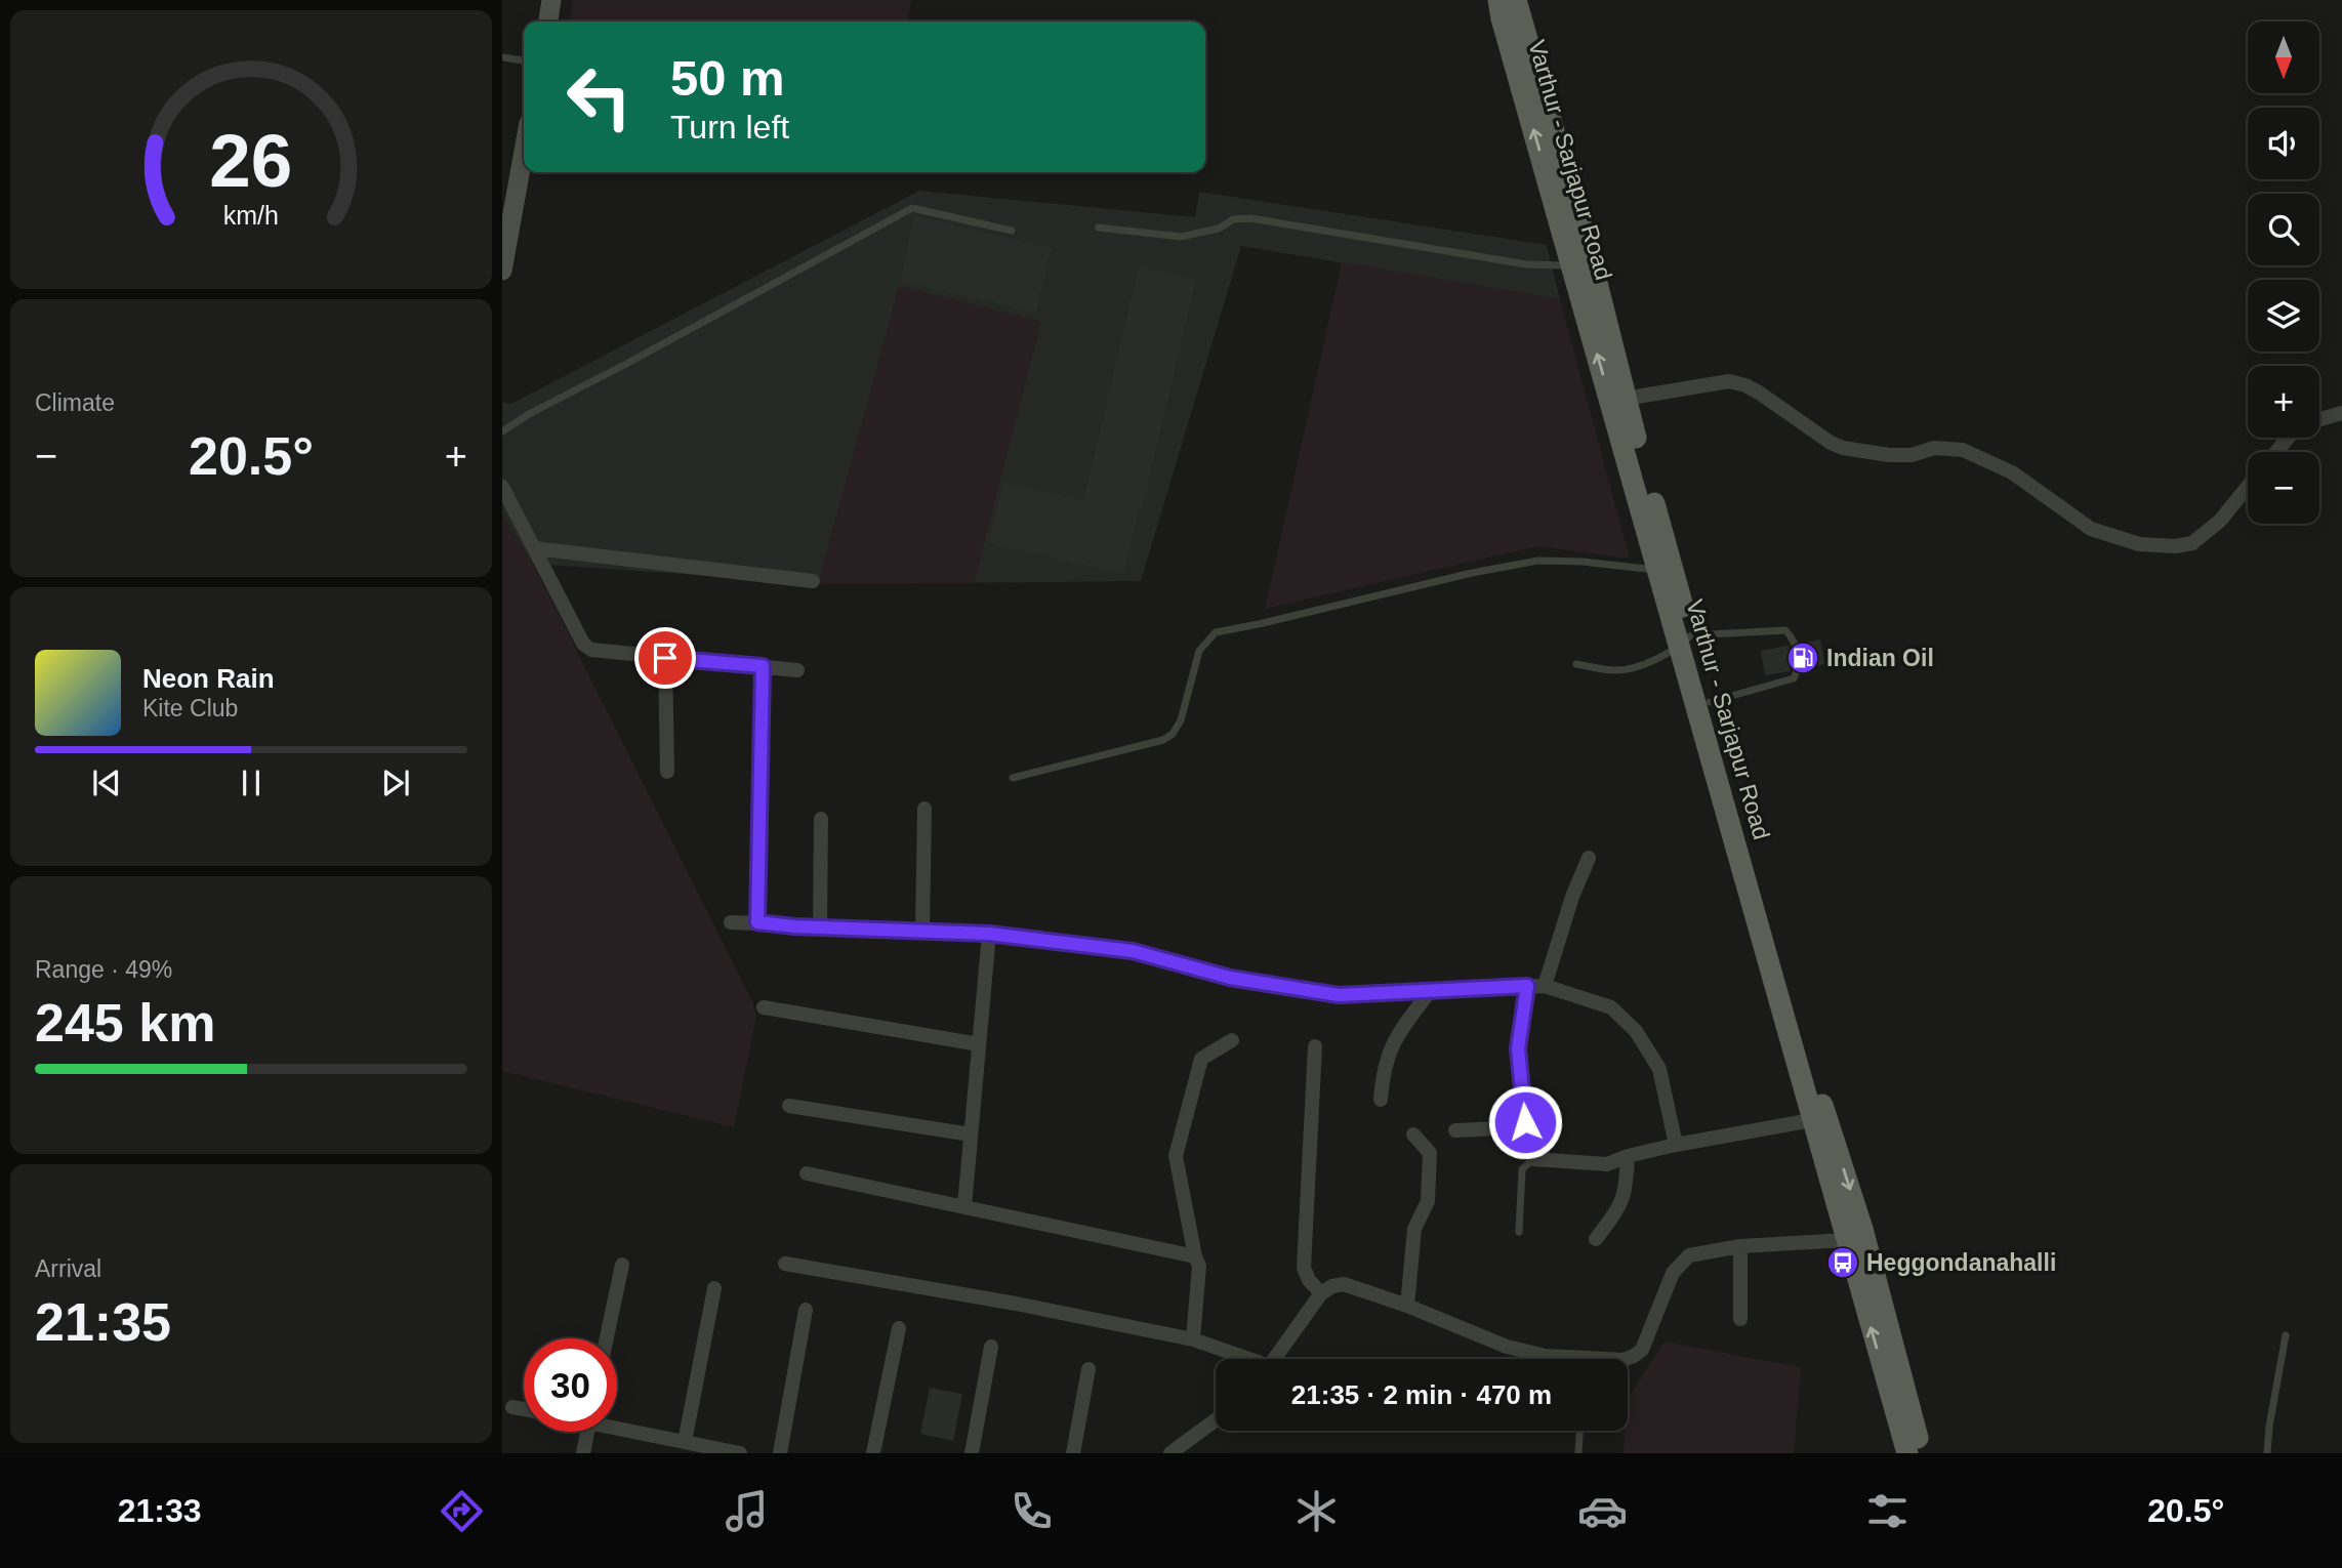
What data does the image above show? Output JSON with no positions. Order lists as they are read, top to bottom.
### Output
{
  "streets": {
    "main road": ["Varthur - Sarjapur Road"]
  },
  "places": {
    "fuel station": ["Indian Oil"],
    "bus stop": ["Heggondanahalli"]
  },
  "north": "bottom",
  "page": {
    "map_buttons": ["+", "−"],
    "turn": ["50 m", "Turn left"],
    "tile": [
      "Climate",
      ["Range · 49%", "245 km"],
      ["Arrival", "21:35"]
    ],
    "heat": ["−", "20.5°", "+"],
    "song": ["Neon Rain", "Kite Club"],
    "limit": "30",
    "trip": "21:35 · 2 min · 470 m",
    "tabs": ["21:33", "20.5°"],
    "gauge": ["26", "km/h"]
  }
}
